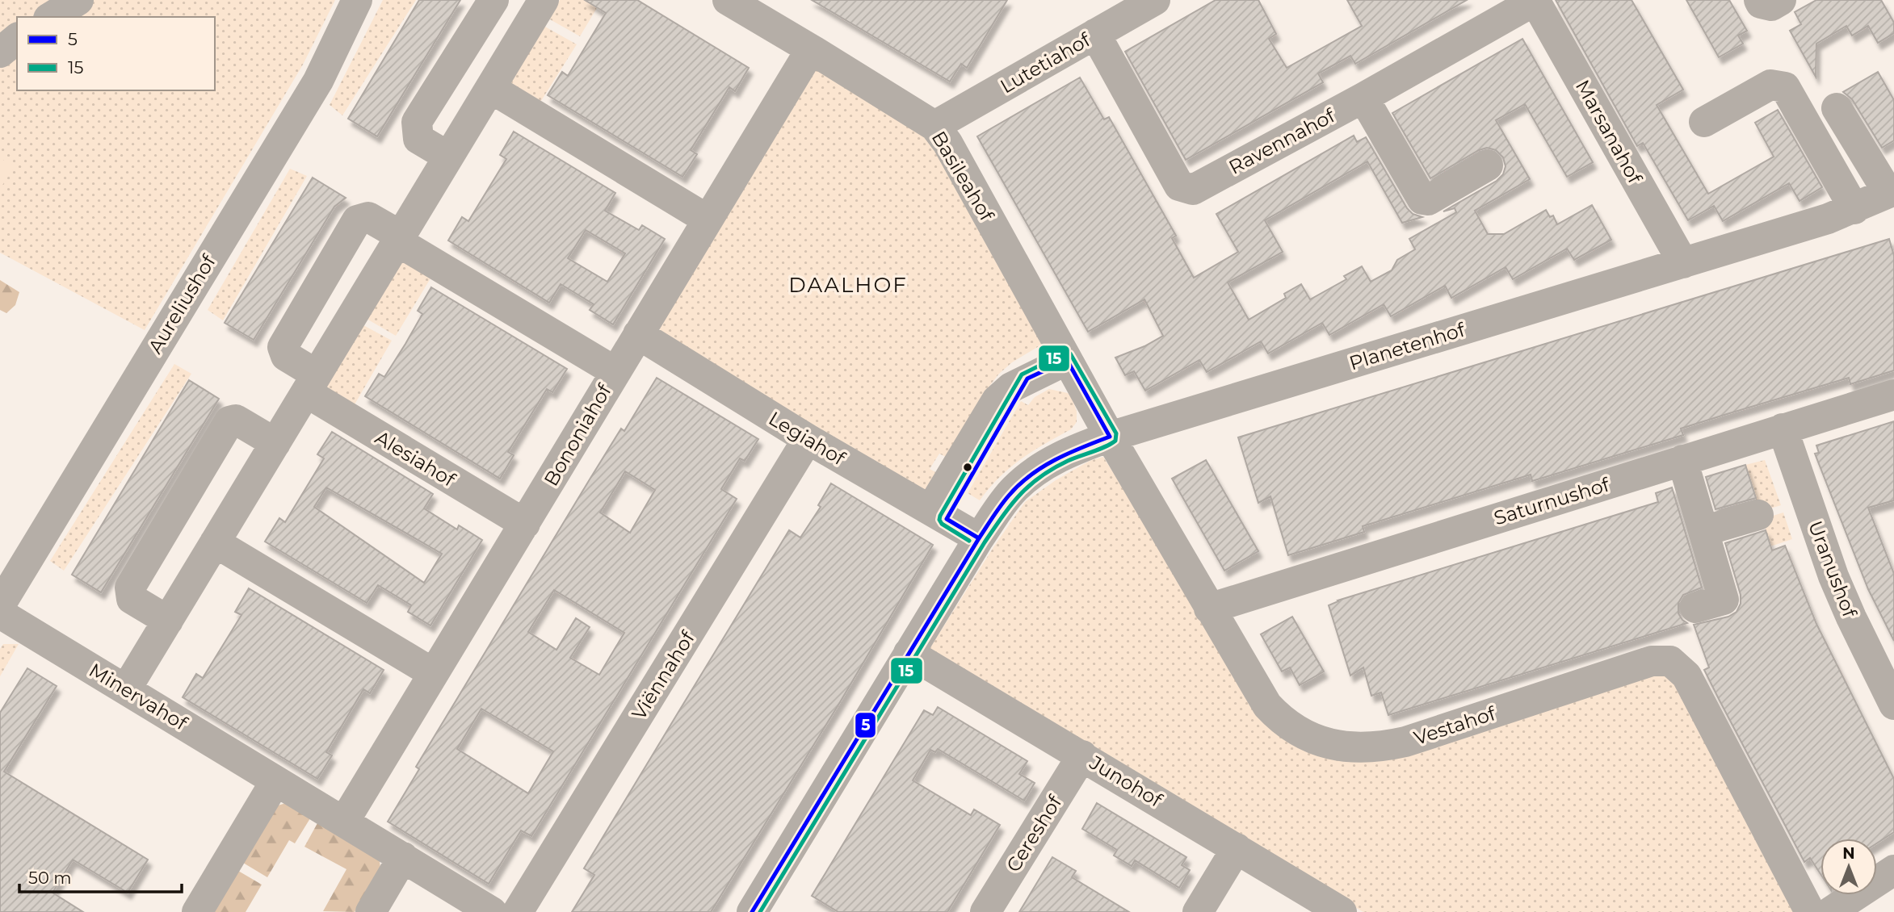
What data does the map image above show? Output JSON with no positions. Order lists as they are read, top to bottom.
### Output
{
  "streets": {
    "street": [
      "Lutetiahof",
      "Marsanahof",
      "Ravennahof",
      "Basileahof",
      "Aureliushof",
      "Planetenhof",
      "Bononiahof",
      "Legiahof",
      "Alesiahof",
      "Saturnushof",
      "Uranushof",
      "Viënnahof",
      "Minervahof",
      "Vestahof",
      "Junohof",
      "Cereshof"
    ]
  },
  "crossings": [
    ["Lutetiahof", "Ravennahof"],
    ["Lutetiahof", "Basileahof"],
    ["Marsanahof", "Ravennahof"],
    ["Marsanahof", "Planetenhof"],
    ["Basileahof", "Planetenhof"],
    ["Basileahof", "Bononiahof"],
    ["Basileahof", "Vestahof"],
    ["Planetenhof", "Legiahof"],
    ["Planetenhof", "Vestahof"],
    ["Planetenhof", "Junohof"],
    ["Bononiahof", "Legiahof"],
    ["Bononiahof", "Alesiahof"],
    ["Bononiahof", "Minervahof"],
    ["Legiahof", "Viënnahof"],
    ["Saturnushof", "Uranushof"],
    ["Saturnushof", "Vestahof"],
    ["Junohof", "Cereshof"]
  ],
  "districts": ["DAALHOF"],
  "lines": ["transit line 15", "transit line 5"],
  "legend": ["5", "15"],
  "scale_bar": "50 m",
  "north": "top"
}
